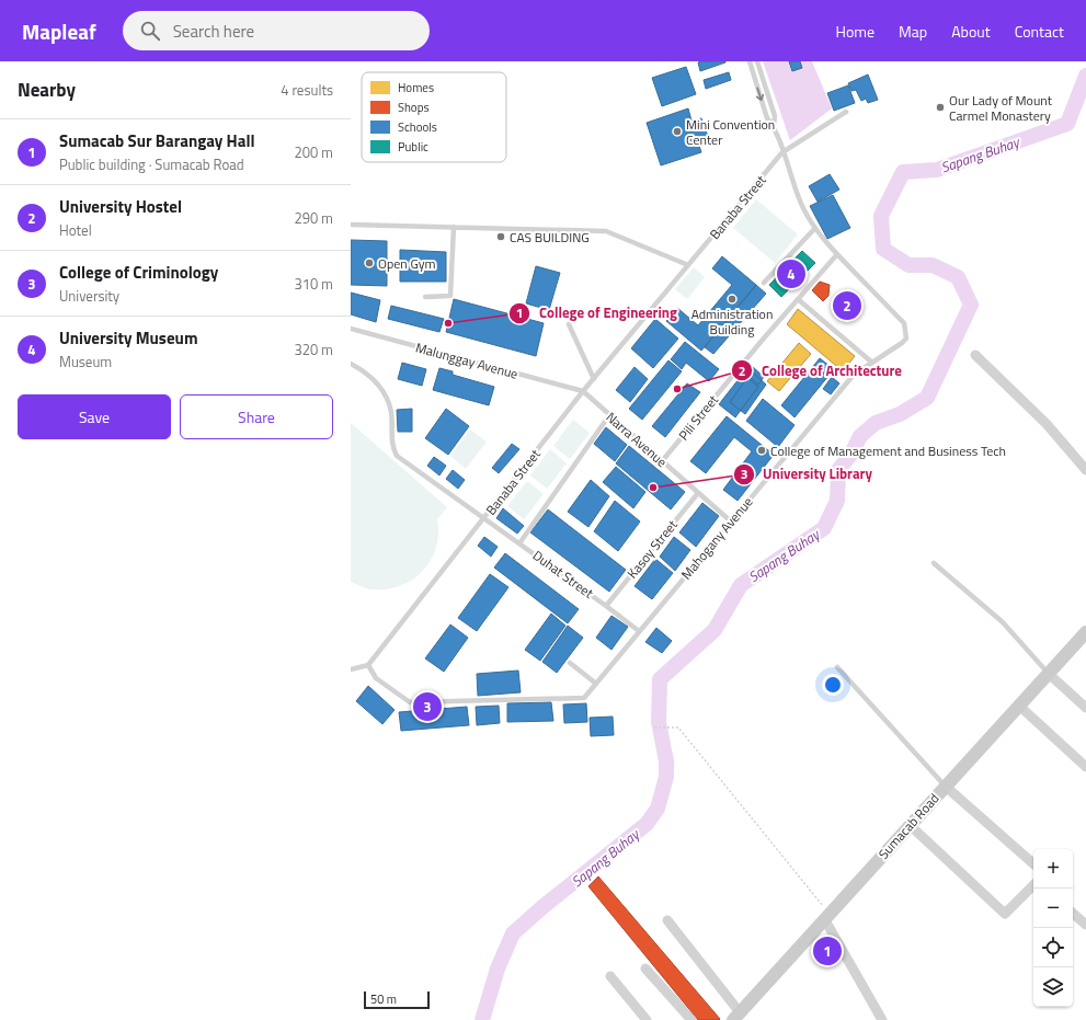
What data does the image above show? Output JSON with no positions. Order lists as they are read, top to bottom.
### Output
{
  "streets": {
    "main road": ["Sumacab Road"],
    "lane": [
      "Banaba Street",
      "Malunggay Avenue",
      "Pili Street",
      "Narra Avenue",
      "Mahogany Avenue",
      "Kasoy Street",
      "Duhat Street"
    ]
  },
  "crossings": [
    ["Banaba Street", "Malunggay Avenue"],
    ["Banaba Street", "Narra Avenue"],
    ["Banaba Street", "Mahogany Avenue"],
    ["Banaba Street", "Duhat Street"],
    ["Malunggay Avenue", "Narra Avenue"],
    ["Pili Street", "Narra Avenue"],
    ["Pili Street", "Mahogany Avenue"],
    ["Narra Avenue", "Mahogany Avenue"],
    ["Narra Avenue", "Kasoy Street"],
    ["Mahogany Avenue", "Duhat Street"],
    ["Kasoy Street", "Duhat Street"]
  ],
  "water": ["Sapang Buhay"],
  "places": [
    "Our Lady of Mount Carmel Monastery",
    "Mini Convention Center",
    "CAS BUILDING",
    "Open Gym",
    "Administration Building",
    "College of Engineering",
    "College of Architecture",
    "College of Management and Business Tech",
    "University Library"
  ],
  "legend": [
    "Homes",
    "Shops",
    "Schools",
    "Public"
  ],
  "scale_bar": "50 m",
  "page": {
    "header": "Mapleaf",
    "search": "Search here",
    "nav": [
      "Home",
      "Map",
      "About",
      "Contact"
    ],
    "heading": ["Nearby", "4 results"],
    "list": [
      {
        "mark": "1",
        "name": "Sumacab Sur Barangay Hall",
        "note": "Public building · Sumacab Road",
        "value": "200 m"
      },
      {
        "mark": "2",
        "name": "University Hostel",
        "note": "Hotel",
        "value": "290 m"
      },
      {
        "mark": "3",
        "name": "College of Criminology",
        "note": "University",
        "value": "310 m"
      },
      {
        "mark": "4",
        "name": "University Museum",
        "note": "Museum",
        "value": "320 m"
      }
    ],
    "pins": [
      "4",
      "2",
      "3",
      "1"
    ],
    "buttons": ["Save", "Share"],
    "map_buttons": ["+", "−"],
    "scale": "50 m"
  }
}
